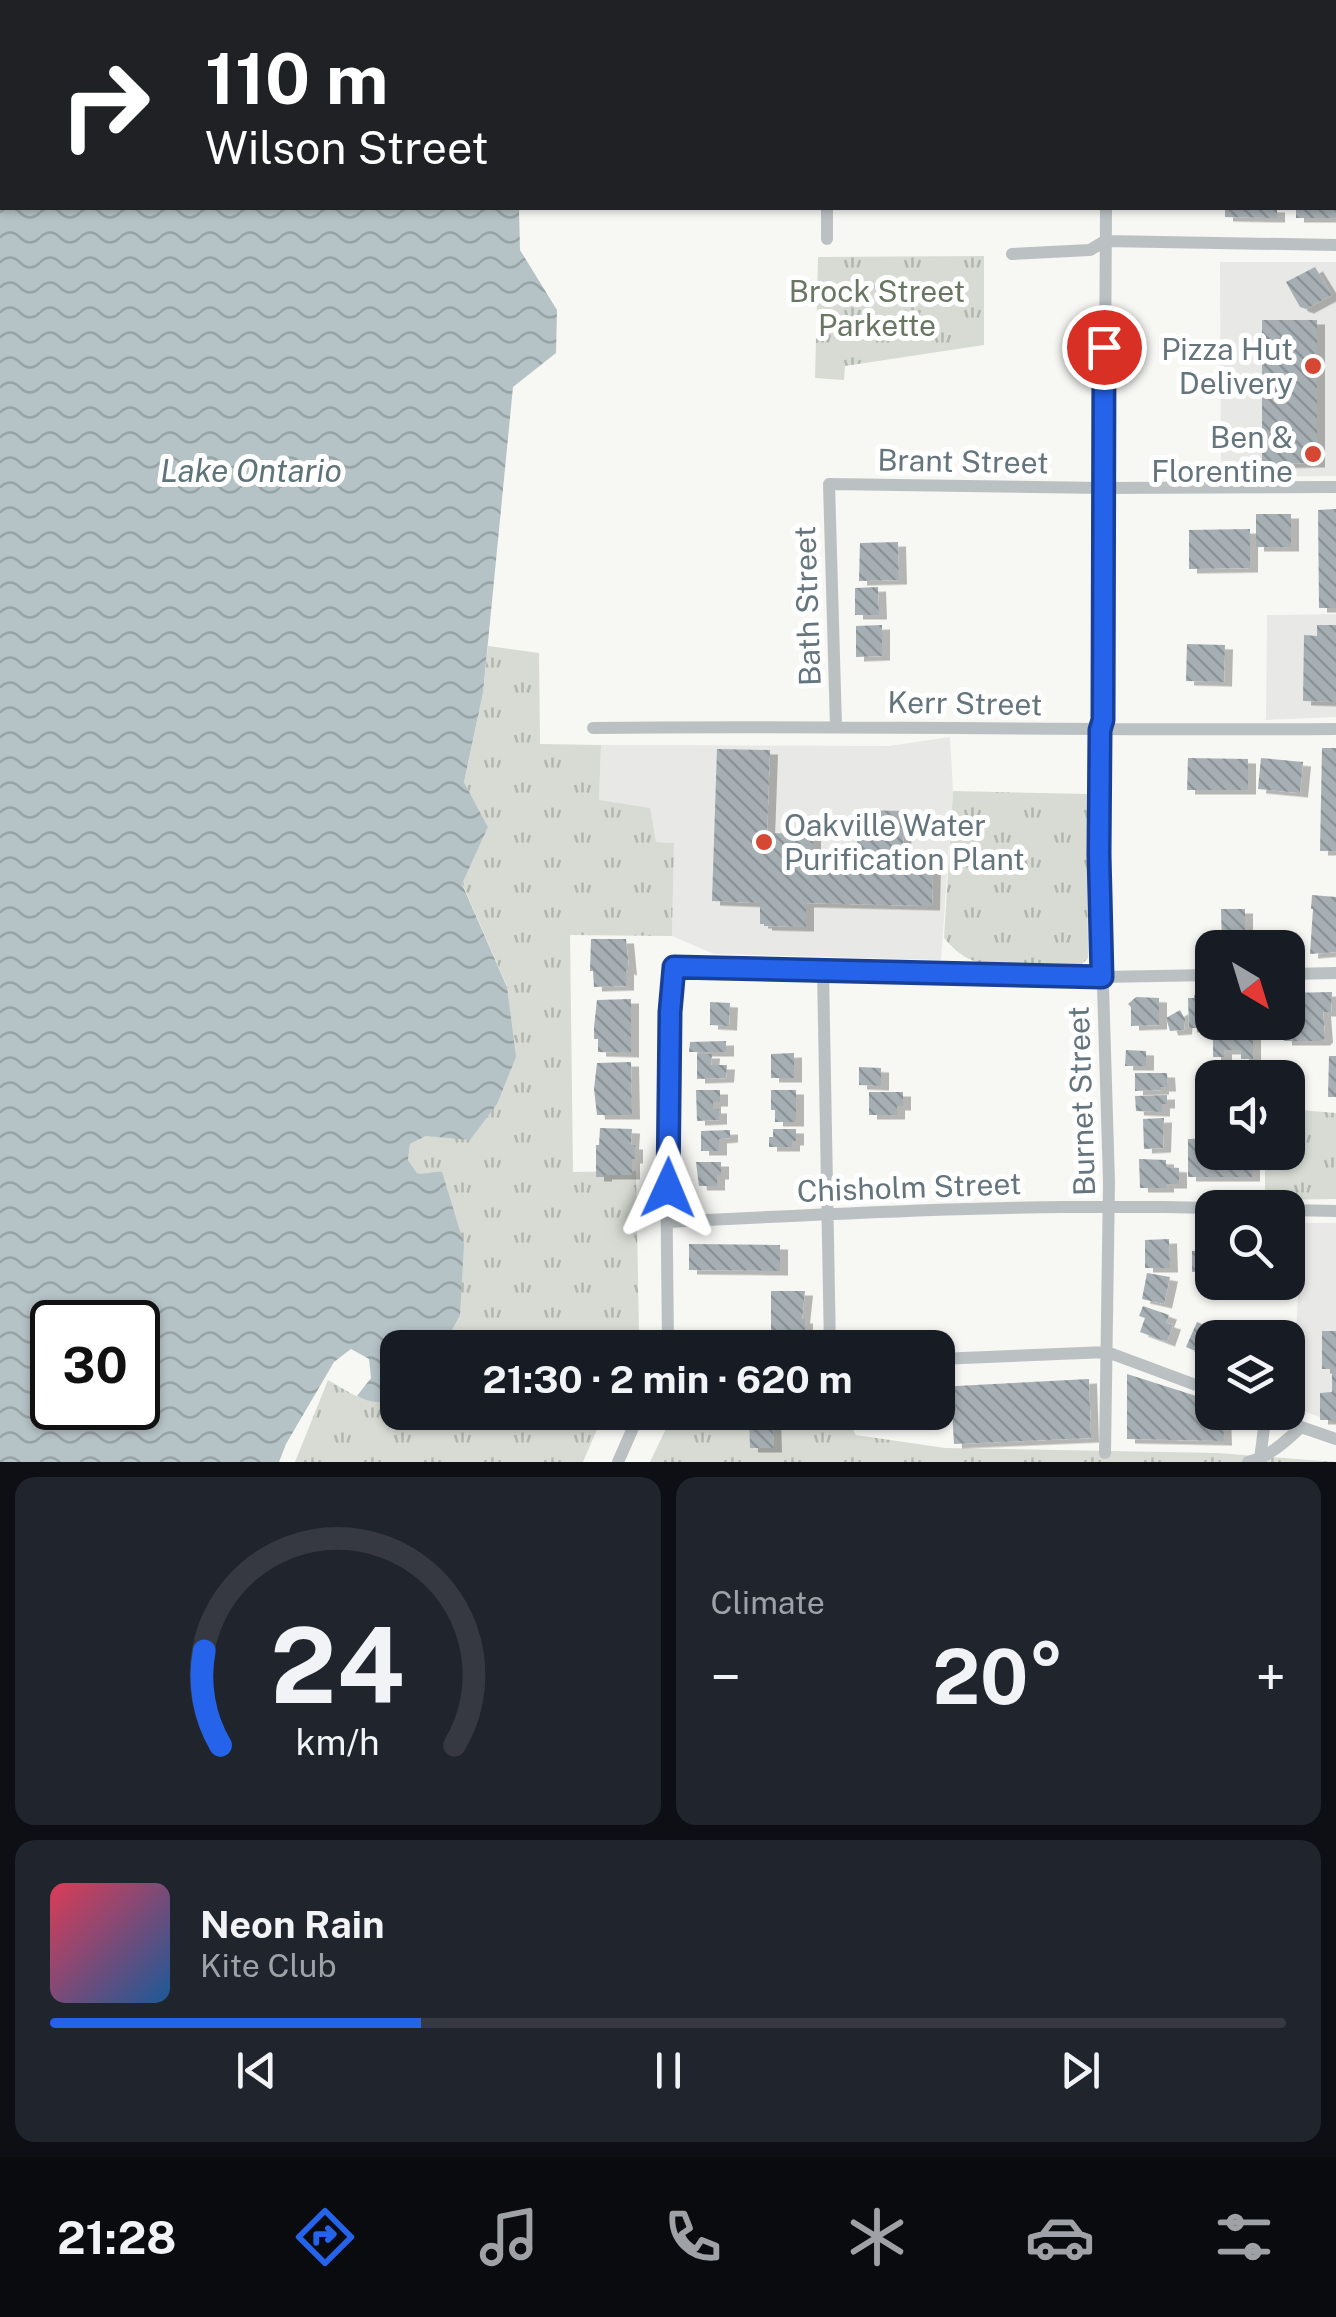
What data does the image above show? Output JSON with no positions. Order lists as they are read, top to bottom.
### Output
{
  "streets": {
    "street": [
      "Brant Street",
      "Bath Street",
      "Kerr Street",
      "Burnet Street",
      "Chisholm Street"
    ]
  },
  "crossings": [
    ["Brant Street", "Bath Street"],
    ["Brant Street", "Burnet Street"],
    ["Bath Street", "Kerr Street"],
    ["Kerr Street", "Burnet Street"],
    ["Burnet Street", "Chisholm Street"]
  ],
  "water": ["Lake Ontario"],
  "parks": ["Brock Street Parkette"],
  "places": ["Pizza Hut Delivery", "Ben & Florentine", "Oakville Water Purification Plant"],
  "north": "bottom right",
  "page": {
    "turn": ["110 m", "Wilson Street"],
    "limit": "30",
    "trip": "21:30 · 2 min · 620 m",
    "tile": "Climate",
    "heat": ["−", "20°", "+"],
    "song": ["Neon Rain", "Kite Club"],
    "tabs": "21:28",
    "gauge": ["24", "km/h"]
  }
}
